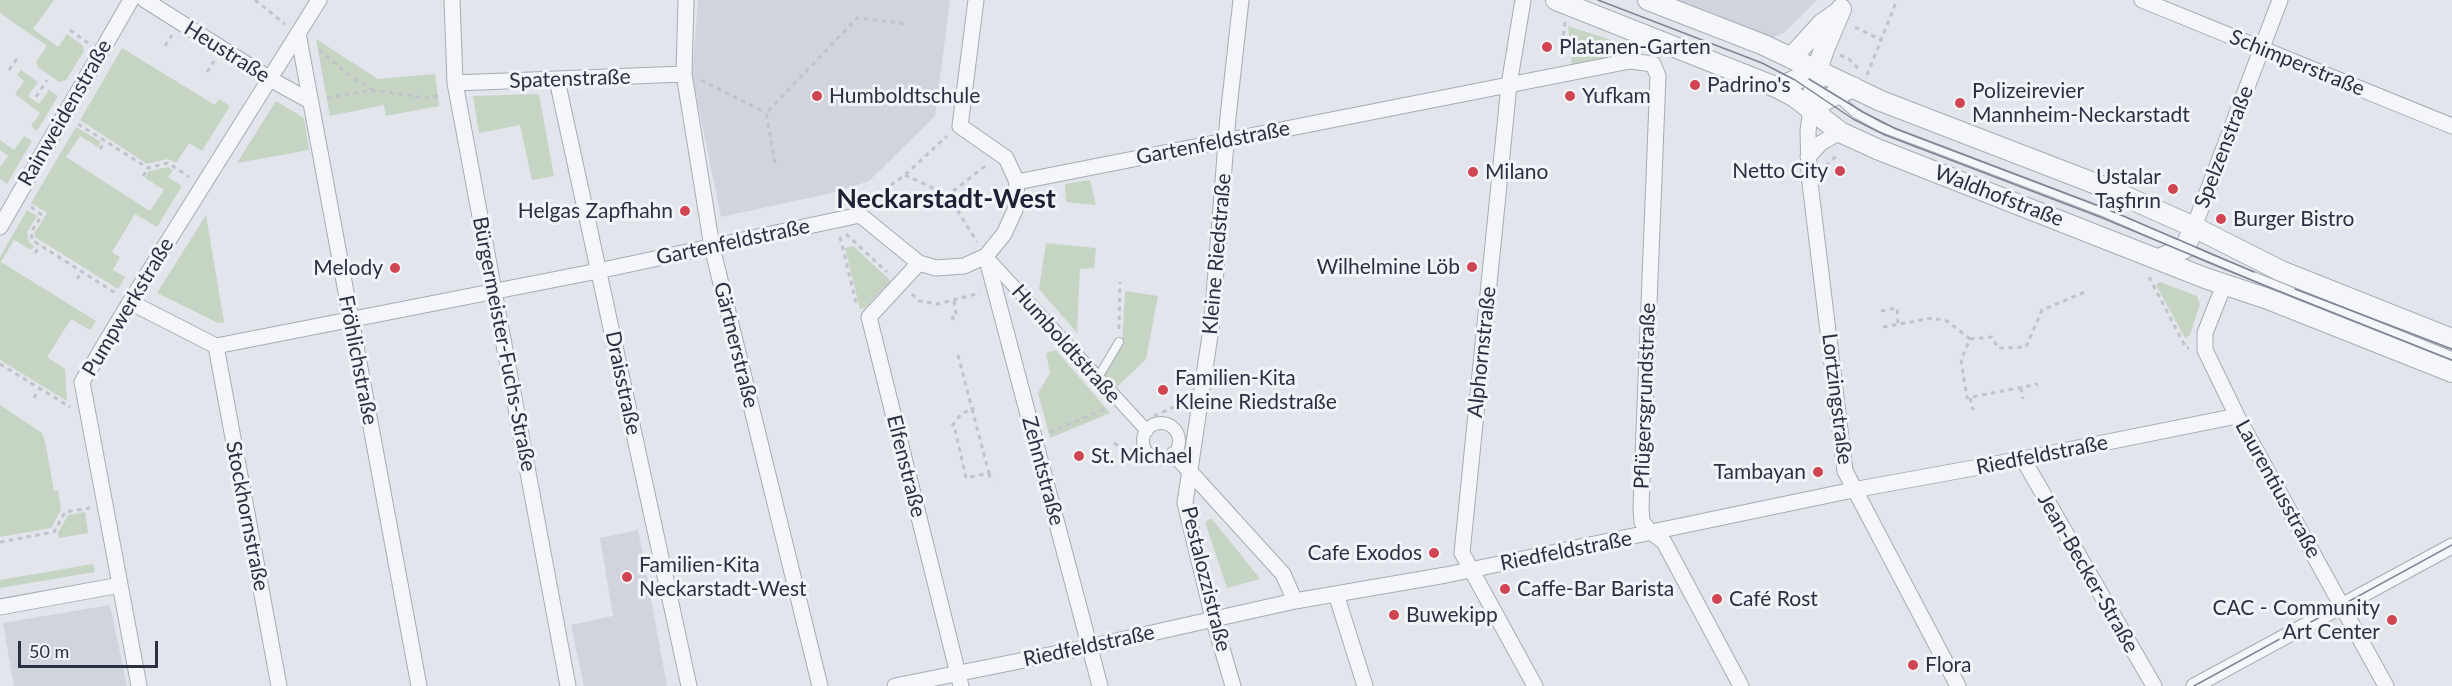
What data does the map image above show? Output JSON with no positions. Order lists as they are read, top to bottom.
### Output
{
  "streets": {
    "street": [
      "Heustraße",
      "Schimperstraße",
      "Spatenstraße",
      "Rainweidenstraße",
      "Gartenfeldstraße",
      "Spelzenstraße",
      "Waldhofstraße",
      "Kleine Riedstraße",
      "Pumpwerkstraße",
      "Bürgermeister-Fuchs-Straße",
      "Humboldtstraße",
      "Gärtnerstraße",
      "Alphornstraße",
      "Fröhlichstraße",
      "Draisstraße",
      "Pflügersgrundstraße",
      "Lortzingstraße",
      "Riedfeldstraße",
      "Elfenstraße",
      "Zehntstraße",
      "Laurentiusstraße",
      "Stockhornstraße",
      "Jean-Becker-Straße",
      "Pestalozzistraße"
    ]
  },
  "crossings": [
    ["Heustraße", "Pumpwerkstraße"],
    ["Heustraße", "Fröhlichstraße"],
    ["Schimperstraße", "Spelzenstraße"],
    ["Spatenstraße", "Bürgermeister-Fuchs-Straße"],
    ["Spatenstraße", "Gärtnerstraße"],
    ["Spatenstraße", "Draisstraße"],
    ["Gartenfeldstraße", "Kleine Riedstraße"],
    ["Gartenfeldstraße", "Bürgermeister-Fuchs-Straße"],
    ["Gartenfeldstraße", "Gärtnerstraße"],
    ["Gartenfeldstraße", "Alphornstraße"],
    ["Gartenfeldstraße", "Fröhlichstraße"],
    ["Gartenfeldstraße", "Draisstraße"],
    ["Gartenfeldstraße", "Pflügersgrundstraße"],
    ["Gartenfeldstraße", "Stockhornstraße"],
    ["Waldhofstraße", "Lortzingstraße"],
    ["Kleine Riedstraße", "Pestalozzistraße"],
    ["Pumpwerkstraße", "Fröhlichstraße"],
    ["Humboldtstraße", "Zehntstraße"],
    ["Alphornstraße", "Riedfeldstraße"],
    ["Pflügersgrundstraße", "Riedfeldstraße"],
    ["Lortzingstraße", "Riedfeldstraße"],
    ["Riedfeldstraße", "Elfenstraße"],
    ["Riedfeldstraße", "Zehntstraße"],
    ["Riedfeldstraße", "Laurentiusstraße"],
    ["Riedfeldstraße", "Jean-Becker-Straße"],
    ["Riedfeldstraße", "Pestalozzistraße"]
  ],
  "districts": ["Neckarstadt-West"],
  "places": [
    "Platanen-Garten",
    "Padrino's",
    "Humboldtschule",
    "Yufkam",
    "Polizeirevier Mannheim-Neckarstadt",
    "Netto City",
    "Milano",
    "Ustalar Taşfırın",
    "Helgas Zapfhahn",
    "Burger Bistro",
    "Wilhelmine Löb",
    "Melody",
    "Familien-Kita Kleine Riedstraße",
    "St. Michael",
    "Tambayan",
    "Cafe Exodos",
    "Familien-Kita Neckarstadt-West",
    "Caffe-Bar Barista",
    "Café Rost",
    "Buwekipp",
    "CAC - Community Art Center",
    "Flora"
  ],
  "scale_bar": "50 m"
}
